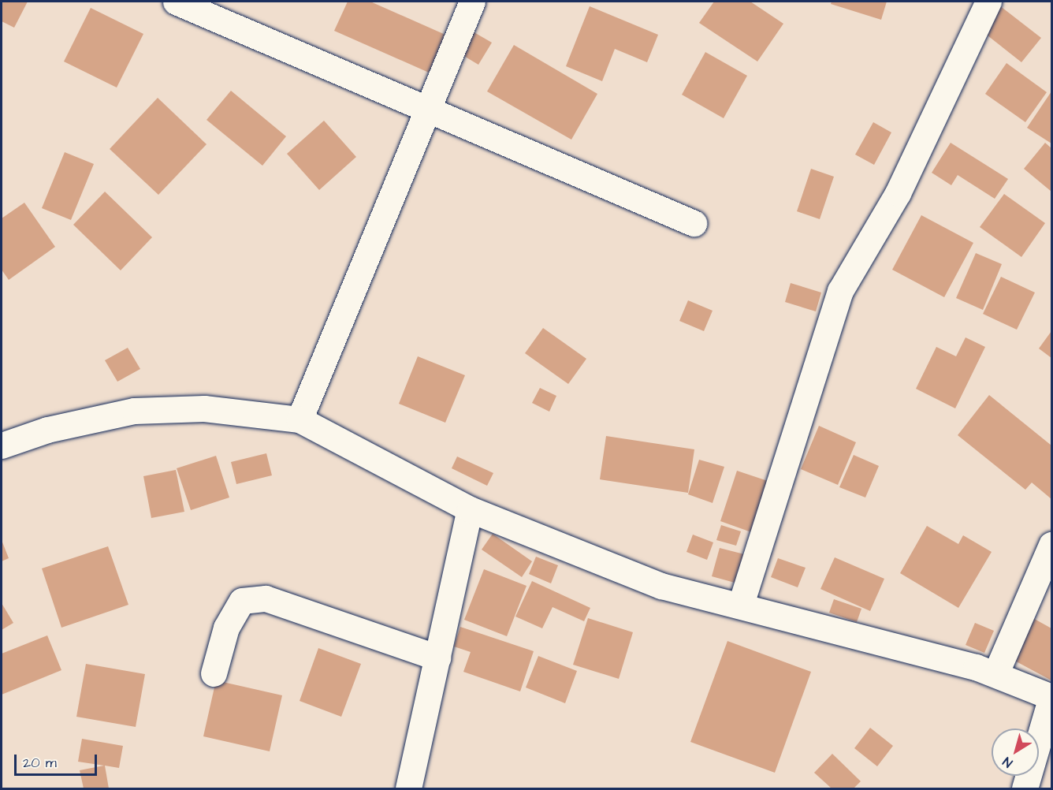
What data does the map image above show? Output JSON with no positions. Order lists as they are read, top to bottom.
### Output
{
  "scale_bar": "20 m",
  "north": "bottom left"
}
